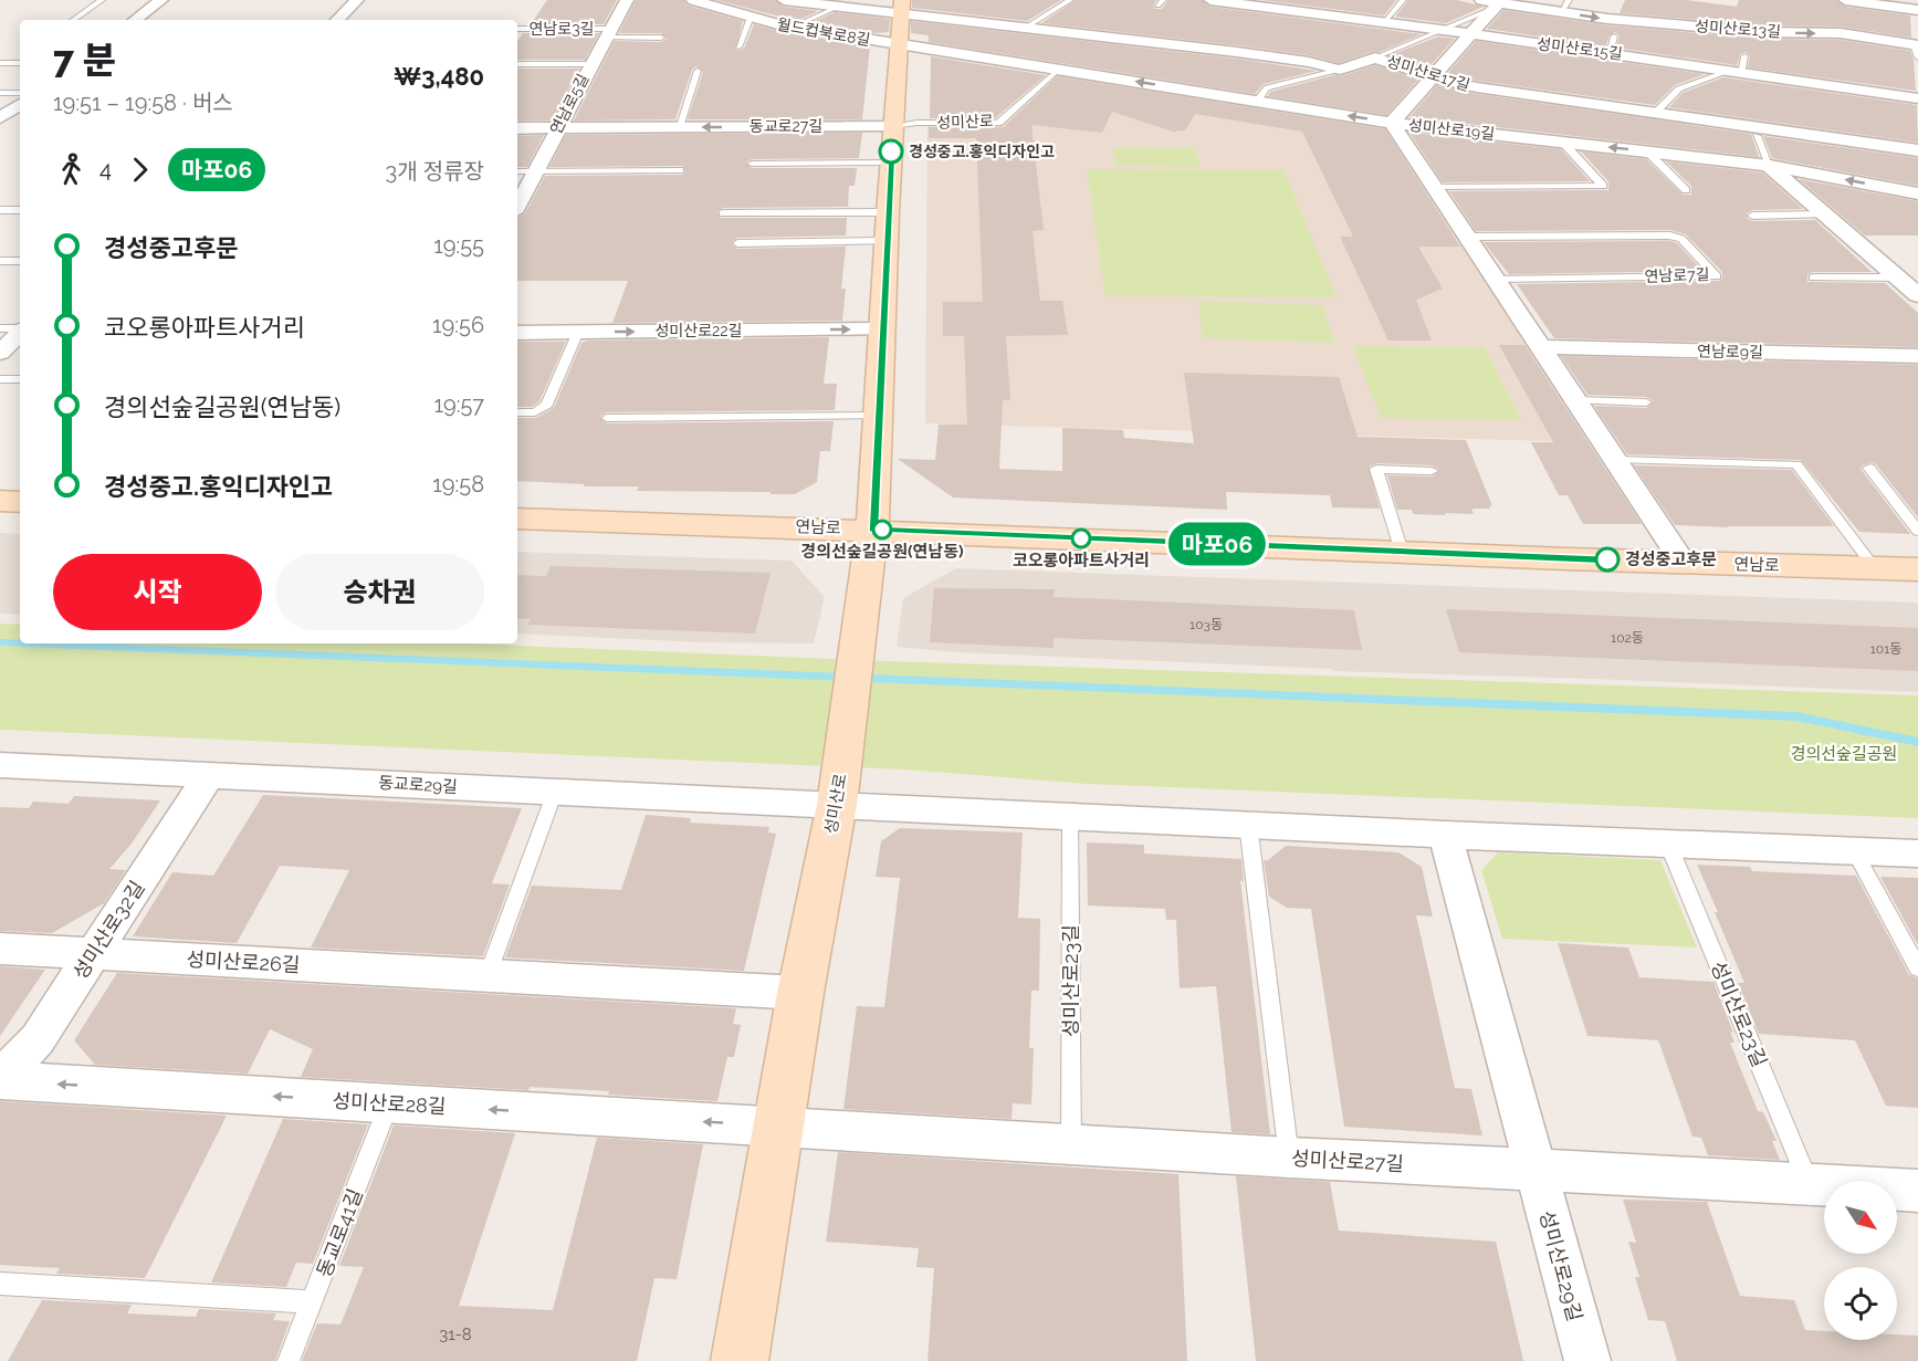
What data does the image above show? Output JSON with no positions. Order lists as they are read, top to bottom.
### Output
{
  "streets": {
    "street": [
      "성미산로13길",
      "월드컵북로8길",
      "성미산로15길",
      "성미산로17길",
      "연남로5길",
      "성미산로",
      "동교로27길",
      "성미산로19길",
      "성미산로22길",
      "연남로9길",
      "연남로",
      "동교로29길",
      "성미산로32길",
      "성미산로26길",
      "성미산로28길",
      "성미산로27길",
      "성미산로29길"
    ],
    "lane": [
      "연남로3길",
      "연남로7길",
      "성미산로23길",
      "동교로41길"
    ]
  },
  "crossings": [
    ["연남로3길", "연남로5길"],
    ["성미산로13길", "성미산로15길"],
    ["월드컵북로8길", "성미산로"],
    ["월드컵북로8길", "성미산로19길"],
    ["성미산로15길", "성미산로17길"],
    ["연남로5길", "동교로27길"],
    ["성미산로", "동교로27길"],
    ["성미산로", "성미산로19길"],
    ["성미산로", "성미산로22길"],
    ["성미산로", "연남로"],
    ["성미산로", "동교로29길"],
    ["성미산로", "성미산로26길"],
    ["성미산로", "성미산로28길"],
    ["성미산로", "성미산로27길"],
    ["동교로29길", "성미산로32길"],
    ["성미산로32길", "성미산로26길"],
    ["성미산로32길", "성미산로28길"],
    ["성미산로23길", "성미산로27길"],
    ["성미산로28길", "성미산로27길"],
    ["성미산로28길", "동교로41길"],
    ["성미산로27길", "성미산로29길"]
  ],
  "one_way": ["성미산로13길", "성미산로22길", "성미산로28길"],
  "parks": ["경의선숲길공원"],
  "places": [
    "경성중고.홍익디자인고",
    "경의선숲길공원(연남동)",
    "코오롱아파트사거리",
    "경성중고후문"
  ],
  "lines": ["bus line 마포06"],
  "house_numbers": [
    "103동",
    "102동",
    "101동",
    "31-8"
  ],
  "north": "bottom right",
  "page": {
    "on_map": "마포06",
    "heading": ["7 분", "19:51 – 19:58 · 버스", "₩3,480"],
    "legs": ["4", "마포06", "3개 정류장"],
    "list": [
      {
        "name": "경성중고후문",
        "value": "19:55"
      },
      {
        "name": "코오롱아파트사거리",
        "value": "19:56"
      },
      {
        "name": "경의선숲길공원(연남동)",
        "value": "19:57"
      },
      {
        "name": "경성중고.홍익디자인고",
        "value": "19:58"
      }
    ],
    "buttons": ["시작", "승차권"]
  }
}
